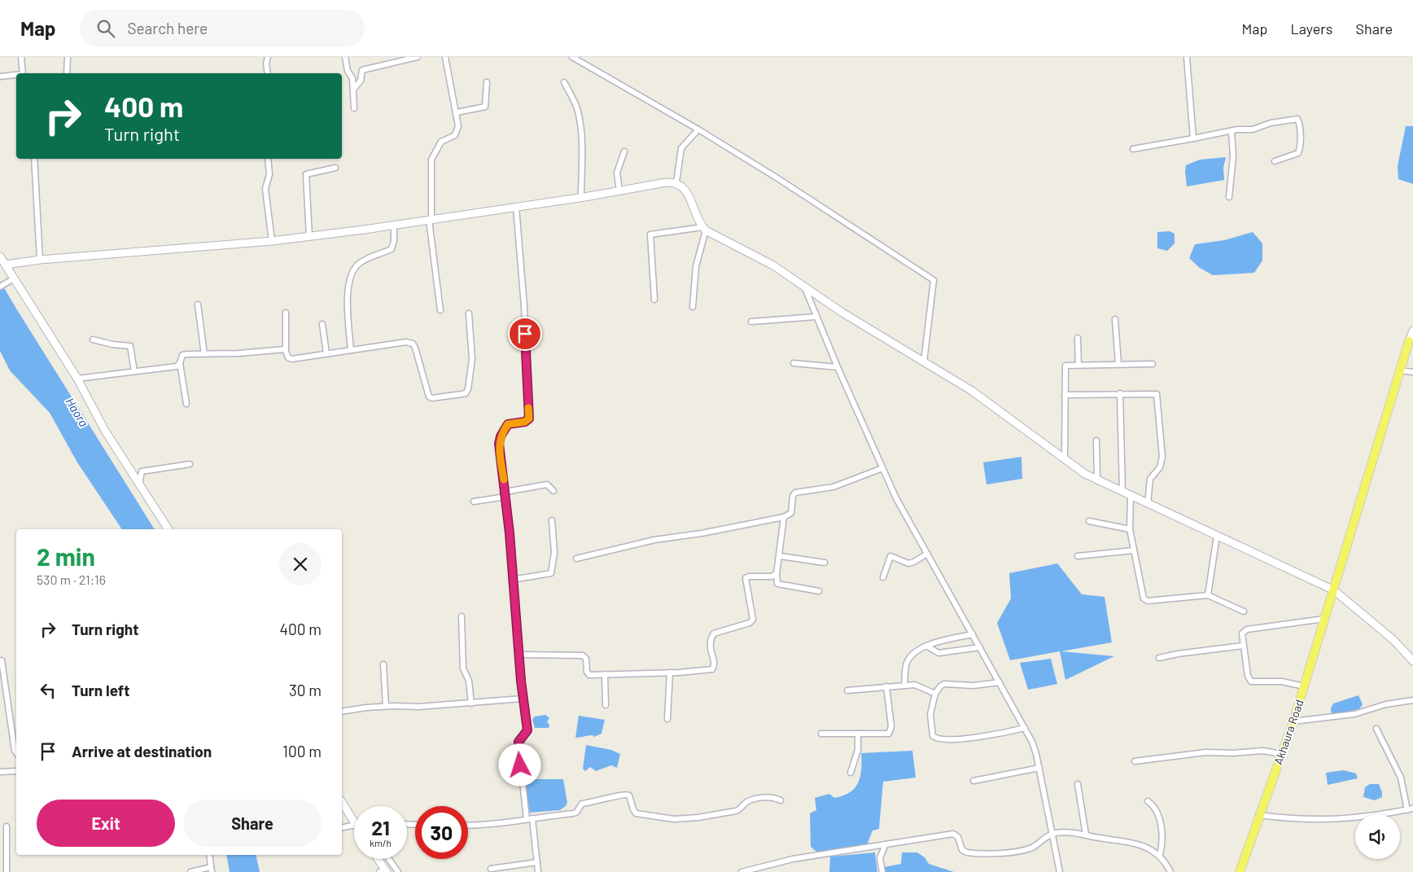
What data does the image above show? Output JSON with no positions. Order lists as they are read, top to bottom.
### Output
{
  "streets": {
    "main road": ["Akhaura Road"]
  },
  "water": ["Haora"],
  "page": {
    "header": "Map",
    "search": "Search here",
    "nav": ["Map", "Layers", "Share"],
    "turn": ["400 m", "Turn right"],
    "heading": ["2 min", "530 m · 21:16"],
    "list": [
      {
        "name": "Turn right",
        "value": "400 m"
      },
      {
        "name": "Turn left",
        "value": "30 m"
      },
      {
        "name": "Arrive at destination",
        "value": "100 m"
      }
    ],
    "buttons": ["Exit", "Share"],
    "speed": "21 km/h",
    "limit": "30"
  }
}
